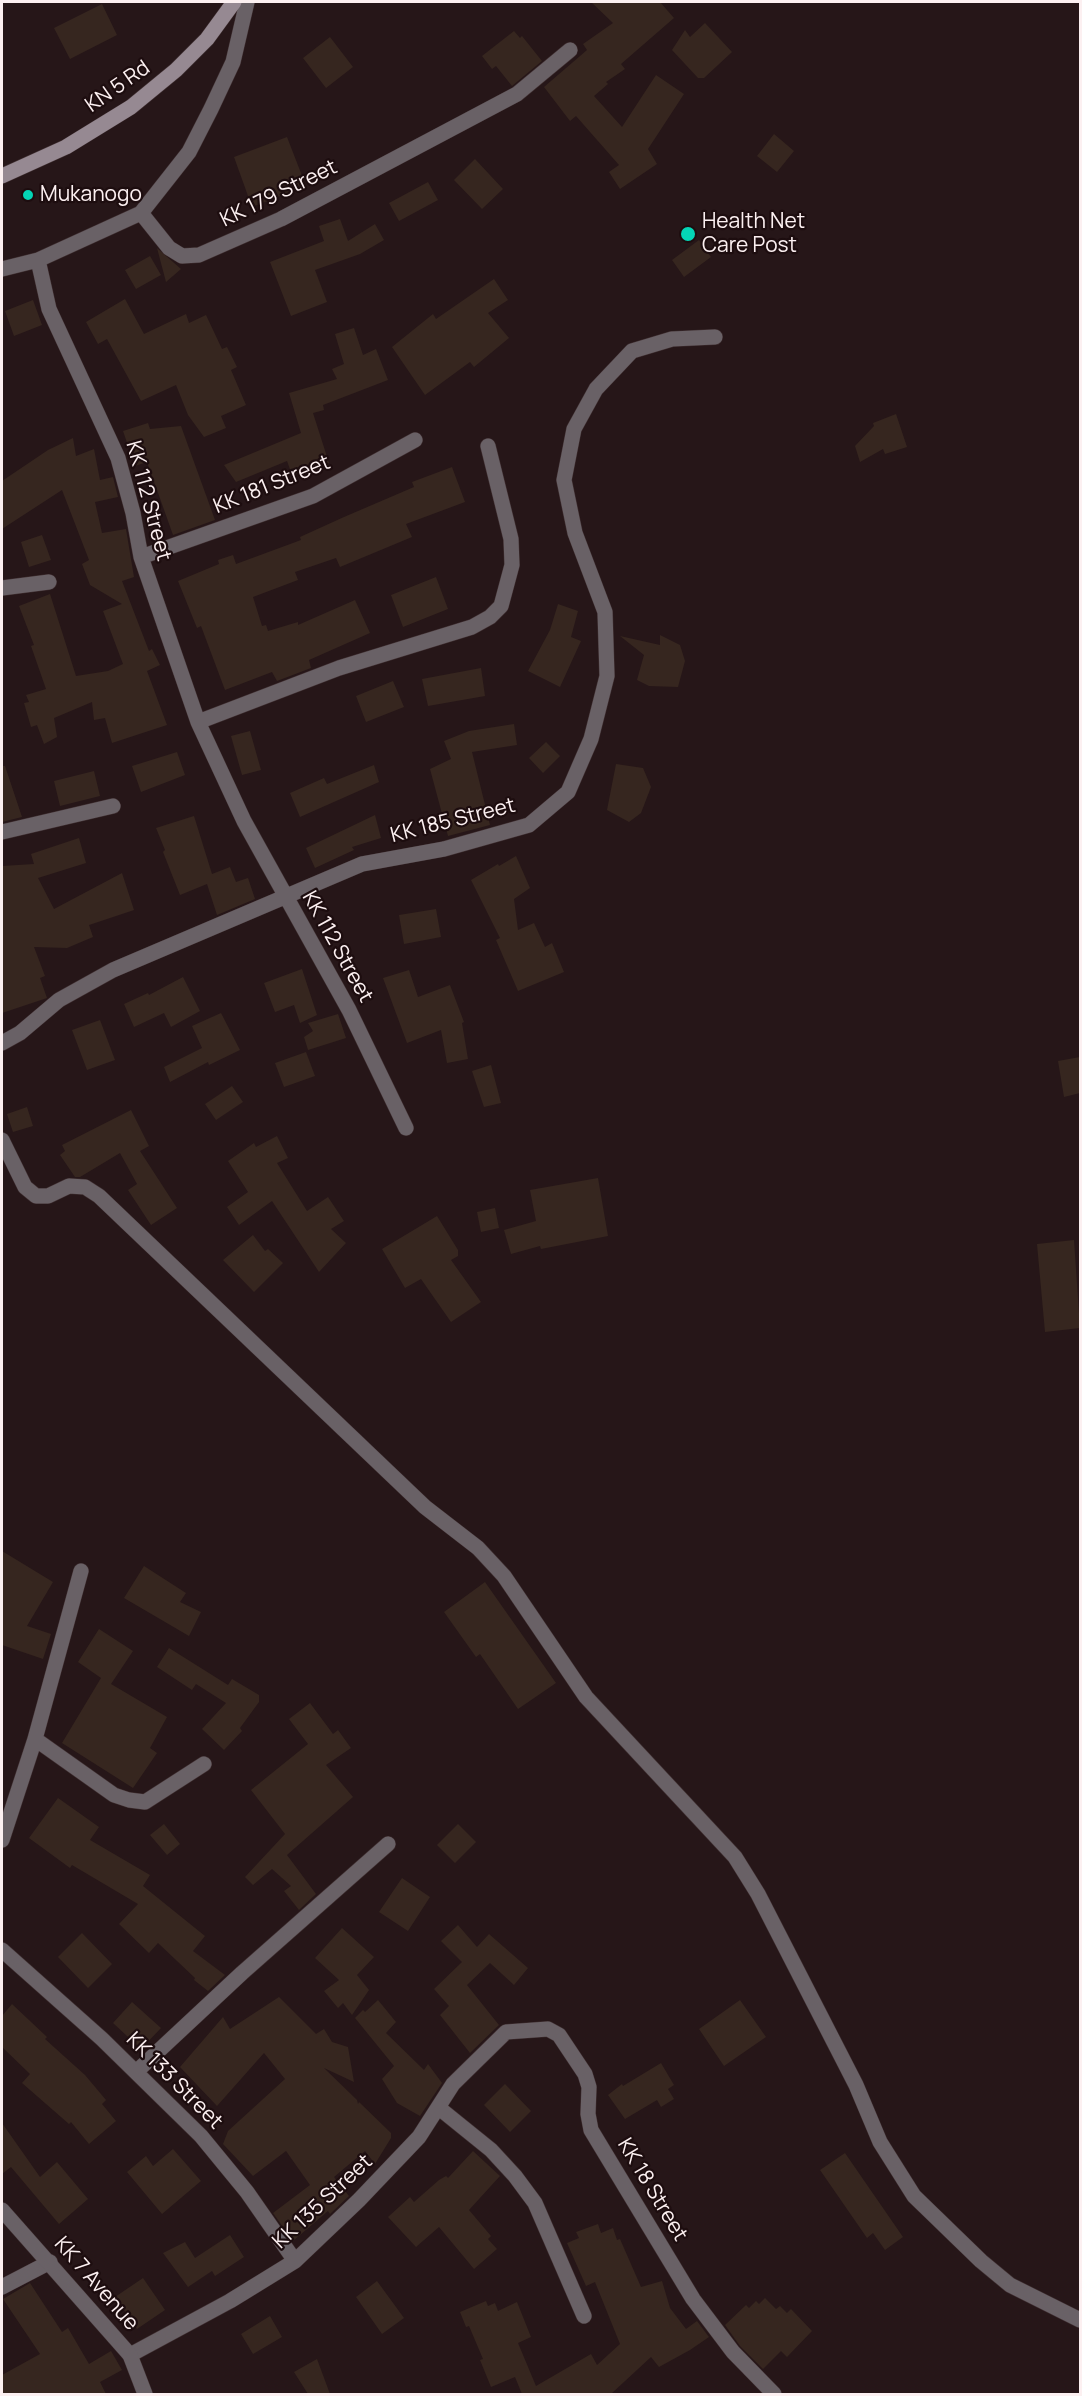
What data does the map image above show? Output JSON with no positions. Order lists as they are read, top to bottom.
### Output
{
  "streets": {
    "main road": ["KN 5 Rd"],
    "street": [
      "KK 179 Street",
      "KK 181 Street",
      "KK 112 Street",
      "KK 185 Street",
      "KK 133 Street",
      "KK 18 Street",
      "KK 135 Street",
      "KK 7 Avenue"
    ]
  },
  "crossings": [
    ["KK 181 Street", "KK 112 Street"],
    ["KK 112 Street", "KK 185 Street"],
    ["KK 133 Street", "KK 135 Street"],
    ["KK 18 Street", "KK 135 Street"],
    ["KK 135 Street", "KK 7 Avenue"]
  ],
  "places": ["Mukanogo", "Health Net Care Post"]
}
